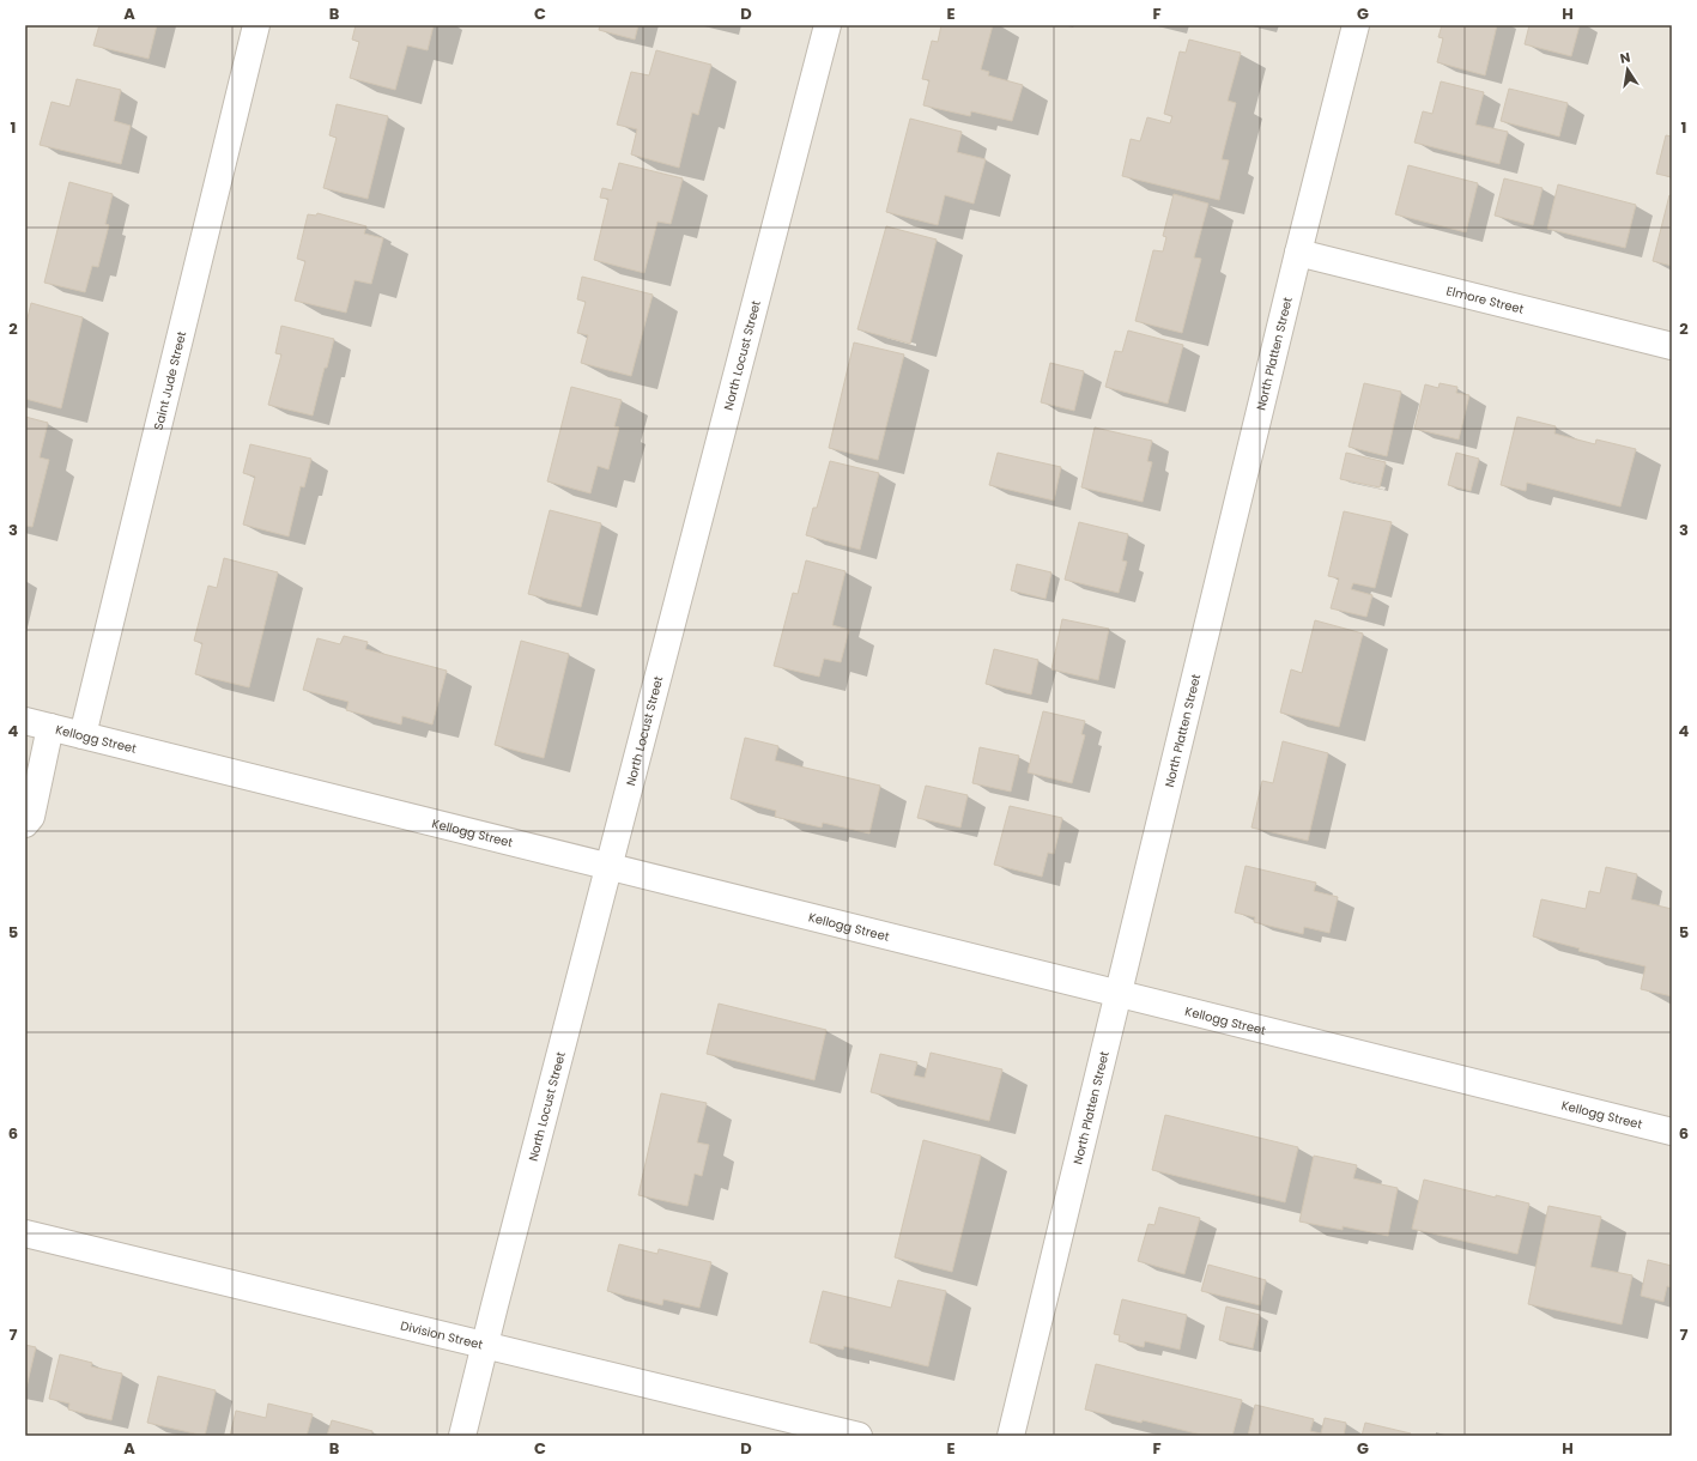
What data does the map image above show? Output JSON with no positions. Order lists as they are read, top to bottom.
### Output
{
  "streets": {
    "street": [
      "Elmore Street",
      "North Platten Street",
      "North Locust Street",
      "Saint Jude Street",
      "Kellogg Street",
      "Division Street"
    ]
  },
  "crossings": [
    ["Elmore Street", "North Platten Street"],
    ["North Platten Street", "Kellogg Street"],
    ["North Locust Street", "Kellogg Street"],
    ["North Locust Street", "Division Street"],
    ["Saint Jude Street", "Kellogg Street"]
  ],
  "north": "top",
  "grid": {
    "columns": [
      "A",
      "B",
      "C",
      "D",
      "E",
      "F",
      "G",
      "H"
    ],
    "rows": [
      "1",
      "2",
      "3",
      "4",
      "5",
      "6",
      "7"
    ]
  }
}
